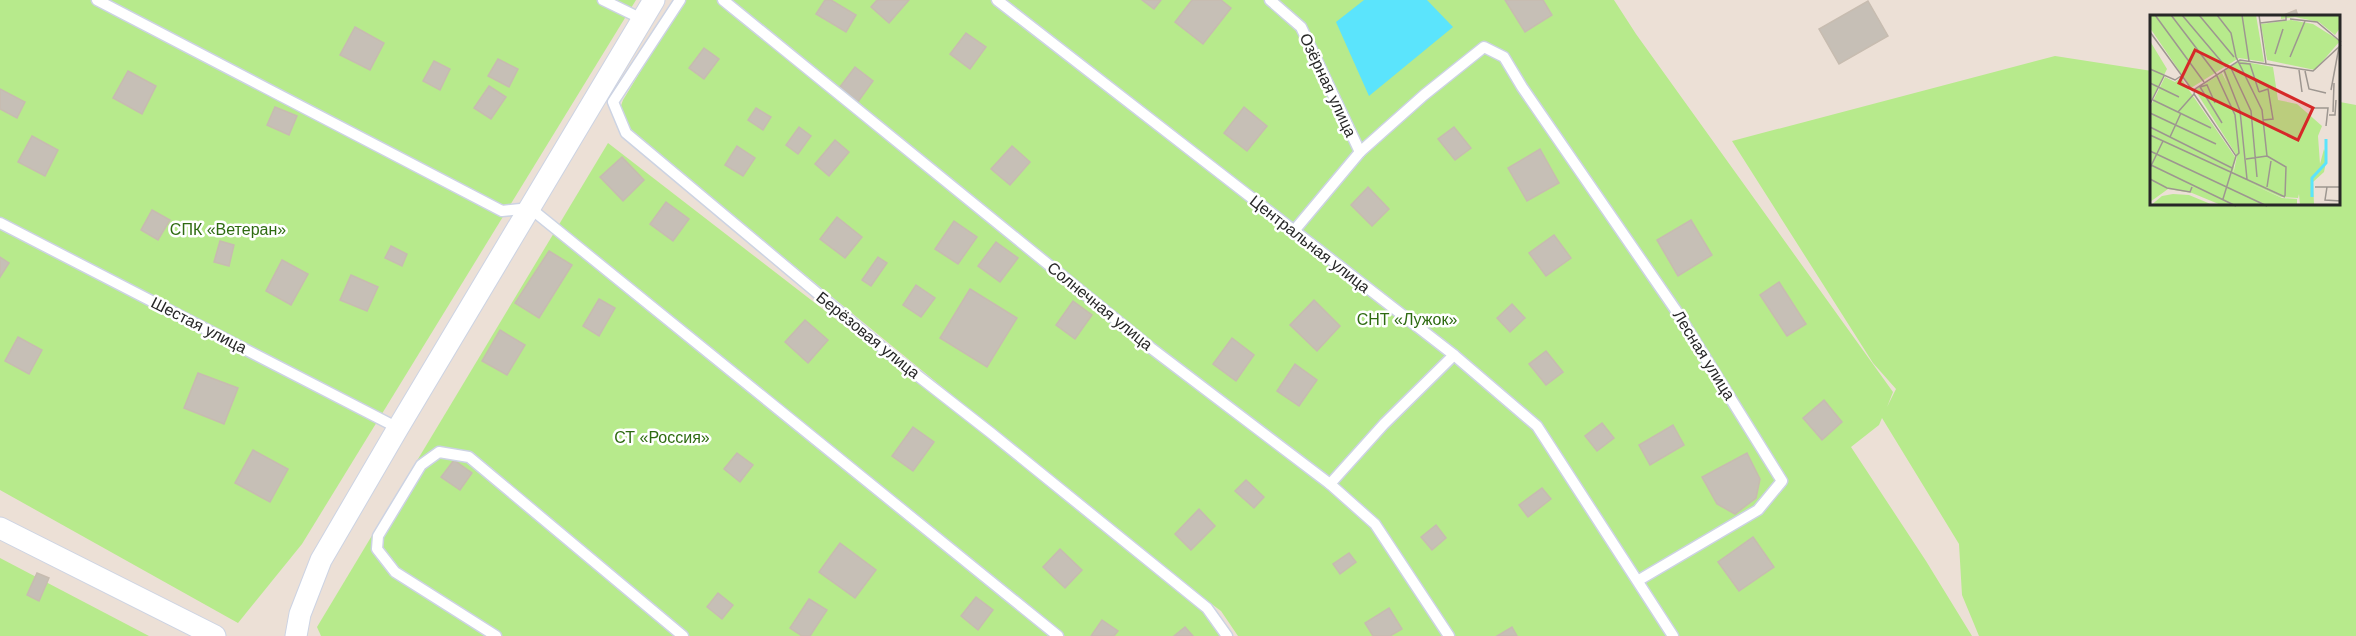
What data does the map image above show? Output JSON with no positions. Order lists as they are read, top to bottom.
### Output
{
  "streets": {
    "lane": [
      "Озёрная улица",
      "Центральная улица",
      "Солнечная улица",
      "Шестая улица",
      "Берёзовая улица",
      "Лесная улица"
    ]
  },
  "crossings": [
    ["Озёрная улица", "Центральная улица"],
    ["Озёрная улица", "Лесная улица"],
    ["Центральная улица", "Лесная улица"]
  ],
  "parks": ["СПК «Ветеран»", "СНТ «Лужок»", "СТ «Россия»"]
}
